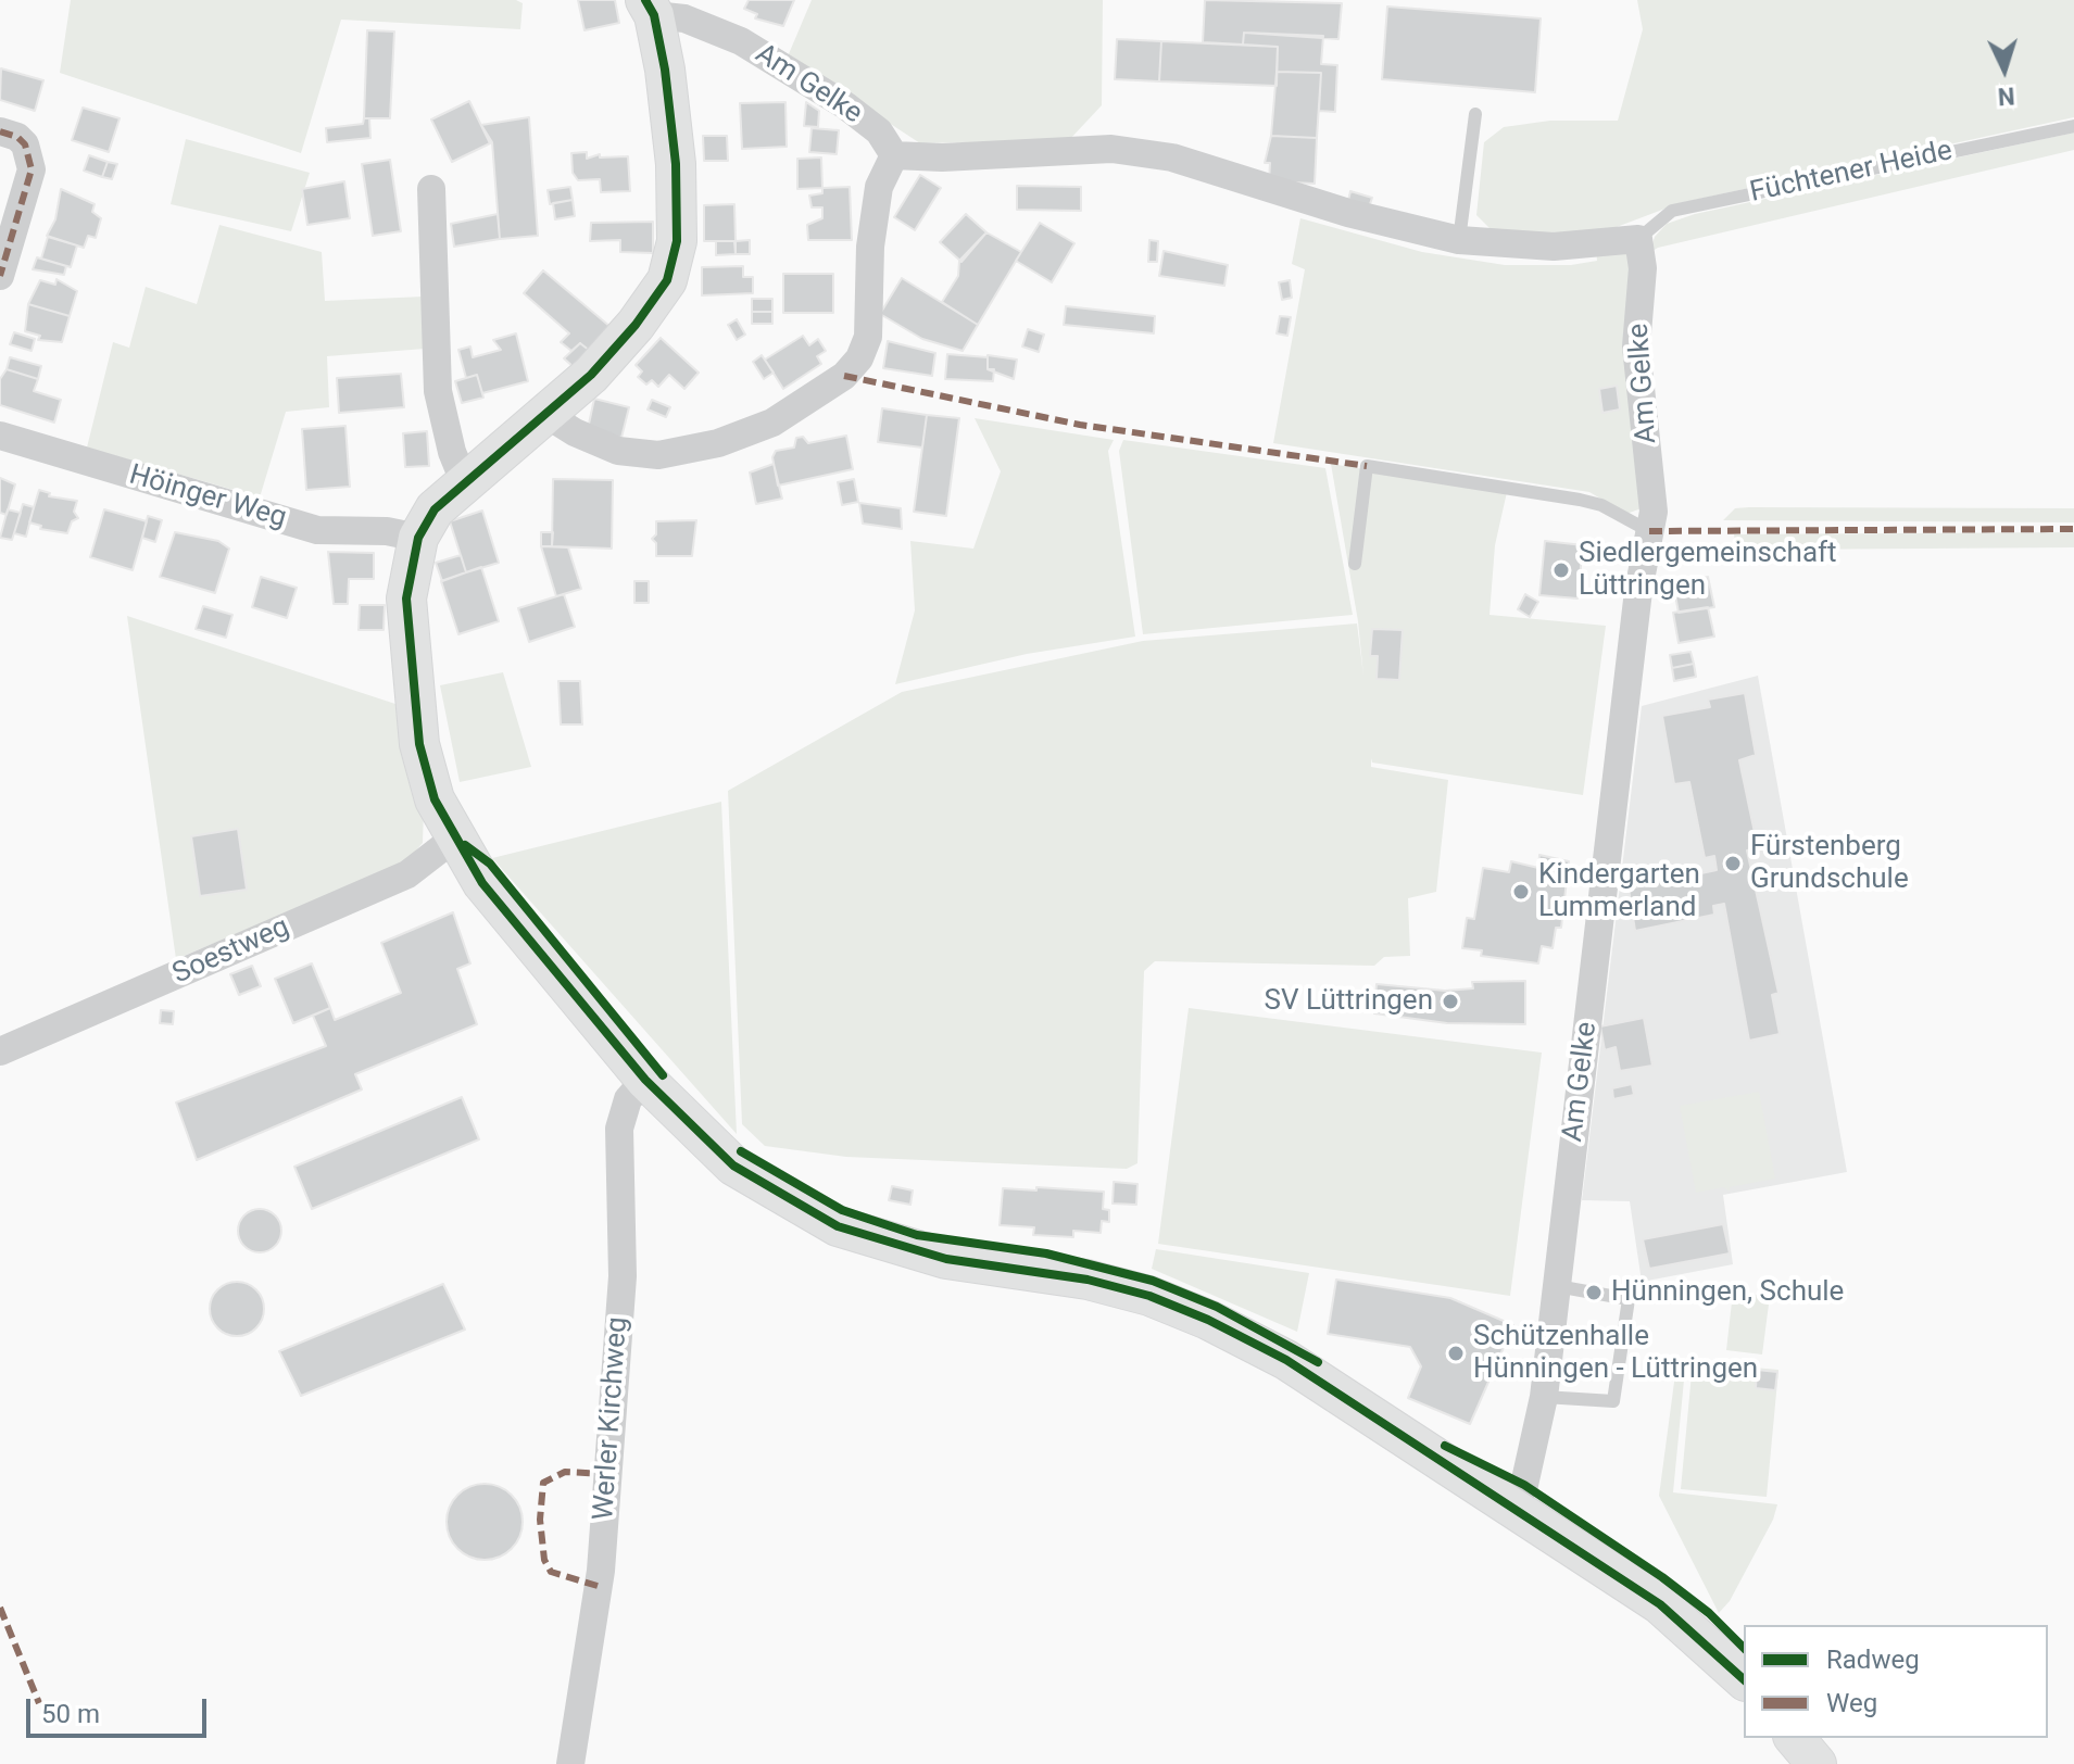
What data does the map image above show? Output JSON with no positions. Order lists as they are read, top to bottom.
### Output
{
  "streets": {
    "street": [
      "Am Gelke",
      "Höinger Weg",
      "Soestweg",
      "Werler Kirchweg"
    ],
    "lane": ["Füchtener Heide"]
  },
  "crossings": [
    ["Am Gelke", "Füchtener Heide"]
  ],
  "places": [
    "Siedlergemeinschaft Lüttringen",
    "Fürstenberg Grundschule",
    "Kindergarten Lummerland",
    "SV Lüttringen",
    "Hünningen, Schule",
    "Schützenhalle Hünningen - Lüttringen"
  ],
  "legend": ["Radweg", "Weg"],
  "scale_bar": "50 m",
  "north": "bottom"
}
